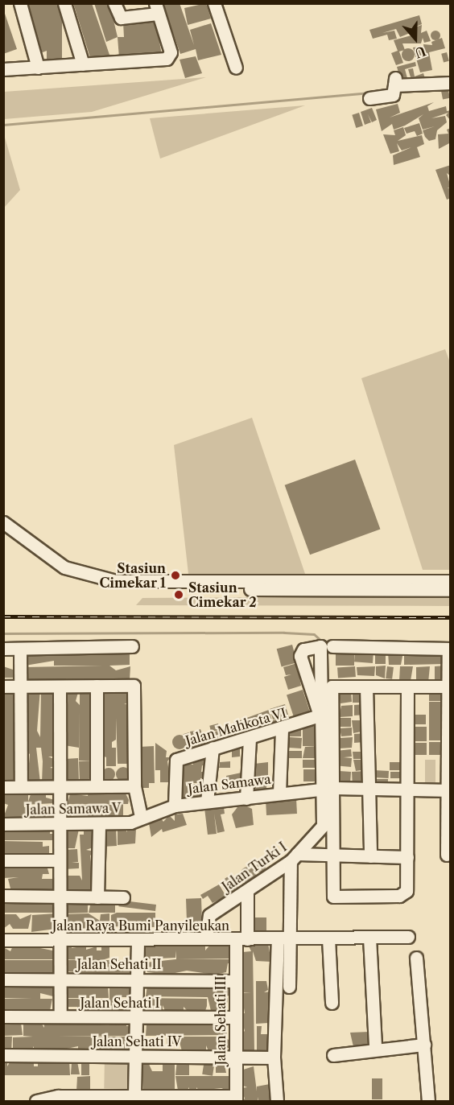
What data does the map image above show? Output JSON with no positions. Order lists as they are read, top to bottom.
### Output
{
  "streets": {
    "street": [
      "Jalan Mahkota VI",
      "Jalan Samawa",
      "Jalan Samawa V",
      "Jalan Turki I",
      "Jalan Raya Bumi Panyileukan",
      "Jalan Sehati II",
      "Jalan Sehati I",
      "Jalan Sehati III",
      "Jalan Sehati IV"
    ]
  },
  "crossings": [
    ["Jalan Mahkota VI", "Jalan Samawa"],
    ["Jalan Samawa", "Jalan Samawa V"],
    ["Jalan Samawa", "Jalan Turki I"],
    ["Jalan Turki I", "Jalan Raya Bumi Panyileukan"],
    ["Jalan Turki I", "Jalan Sehati III"],
    ["Jalan Raya Bumi Panyileukan", "Jalan Sehati III"],
    ["Jalan Sehati II", "Jalan Sehati III"],
    ["Jalan Sehati I", "Jalan Sehati III"],
    ["Jalan Sehati III", "Jalan Sehati IV"]
  ],
  "places": ["Stasiun Cimekar 1", "Stasiun Cimekar 2"],
  "north": "bottom"
}
